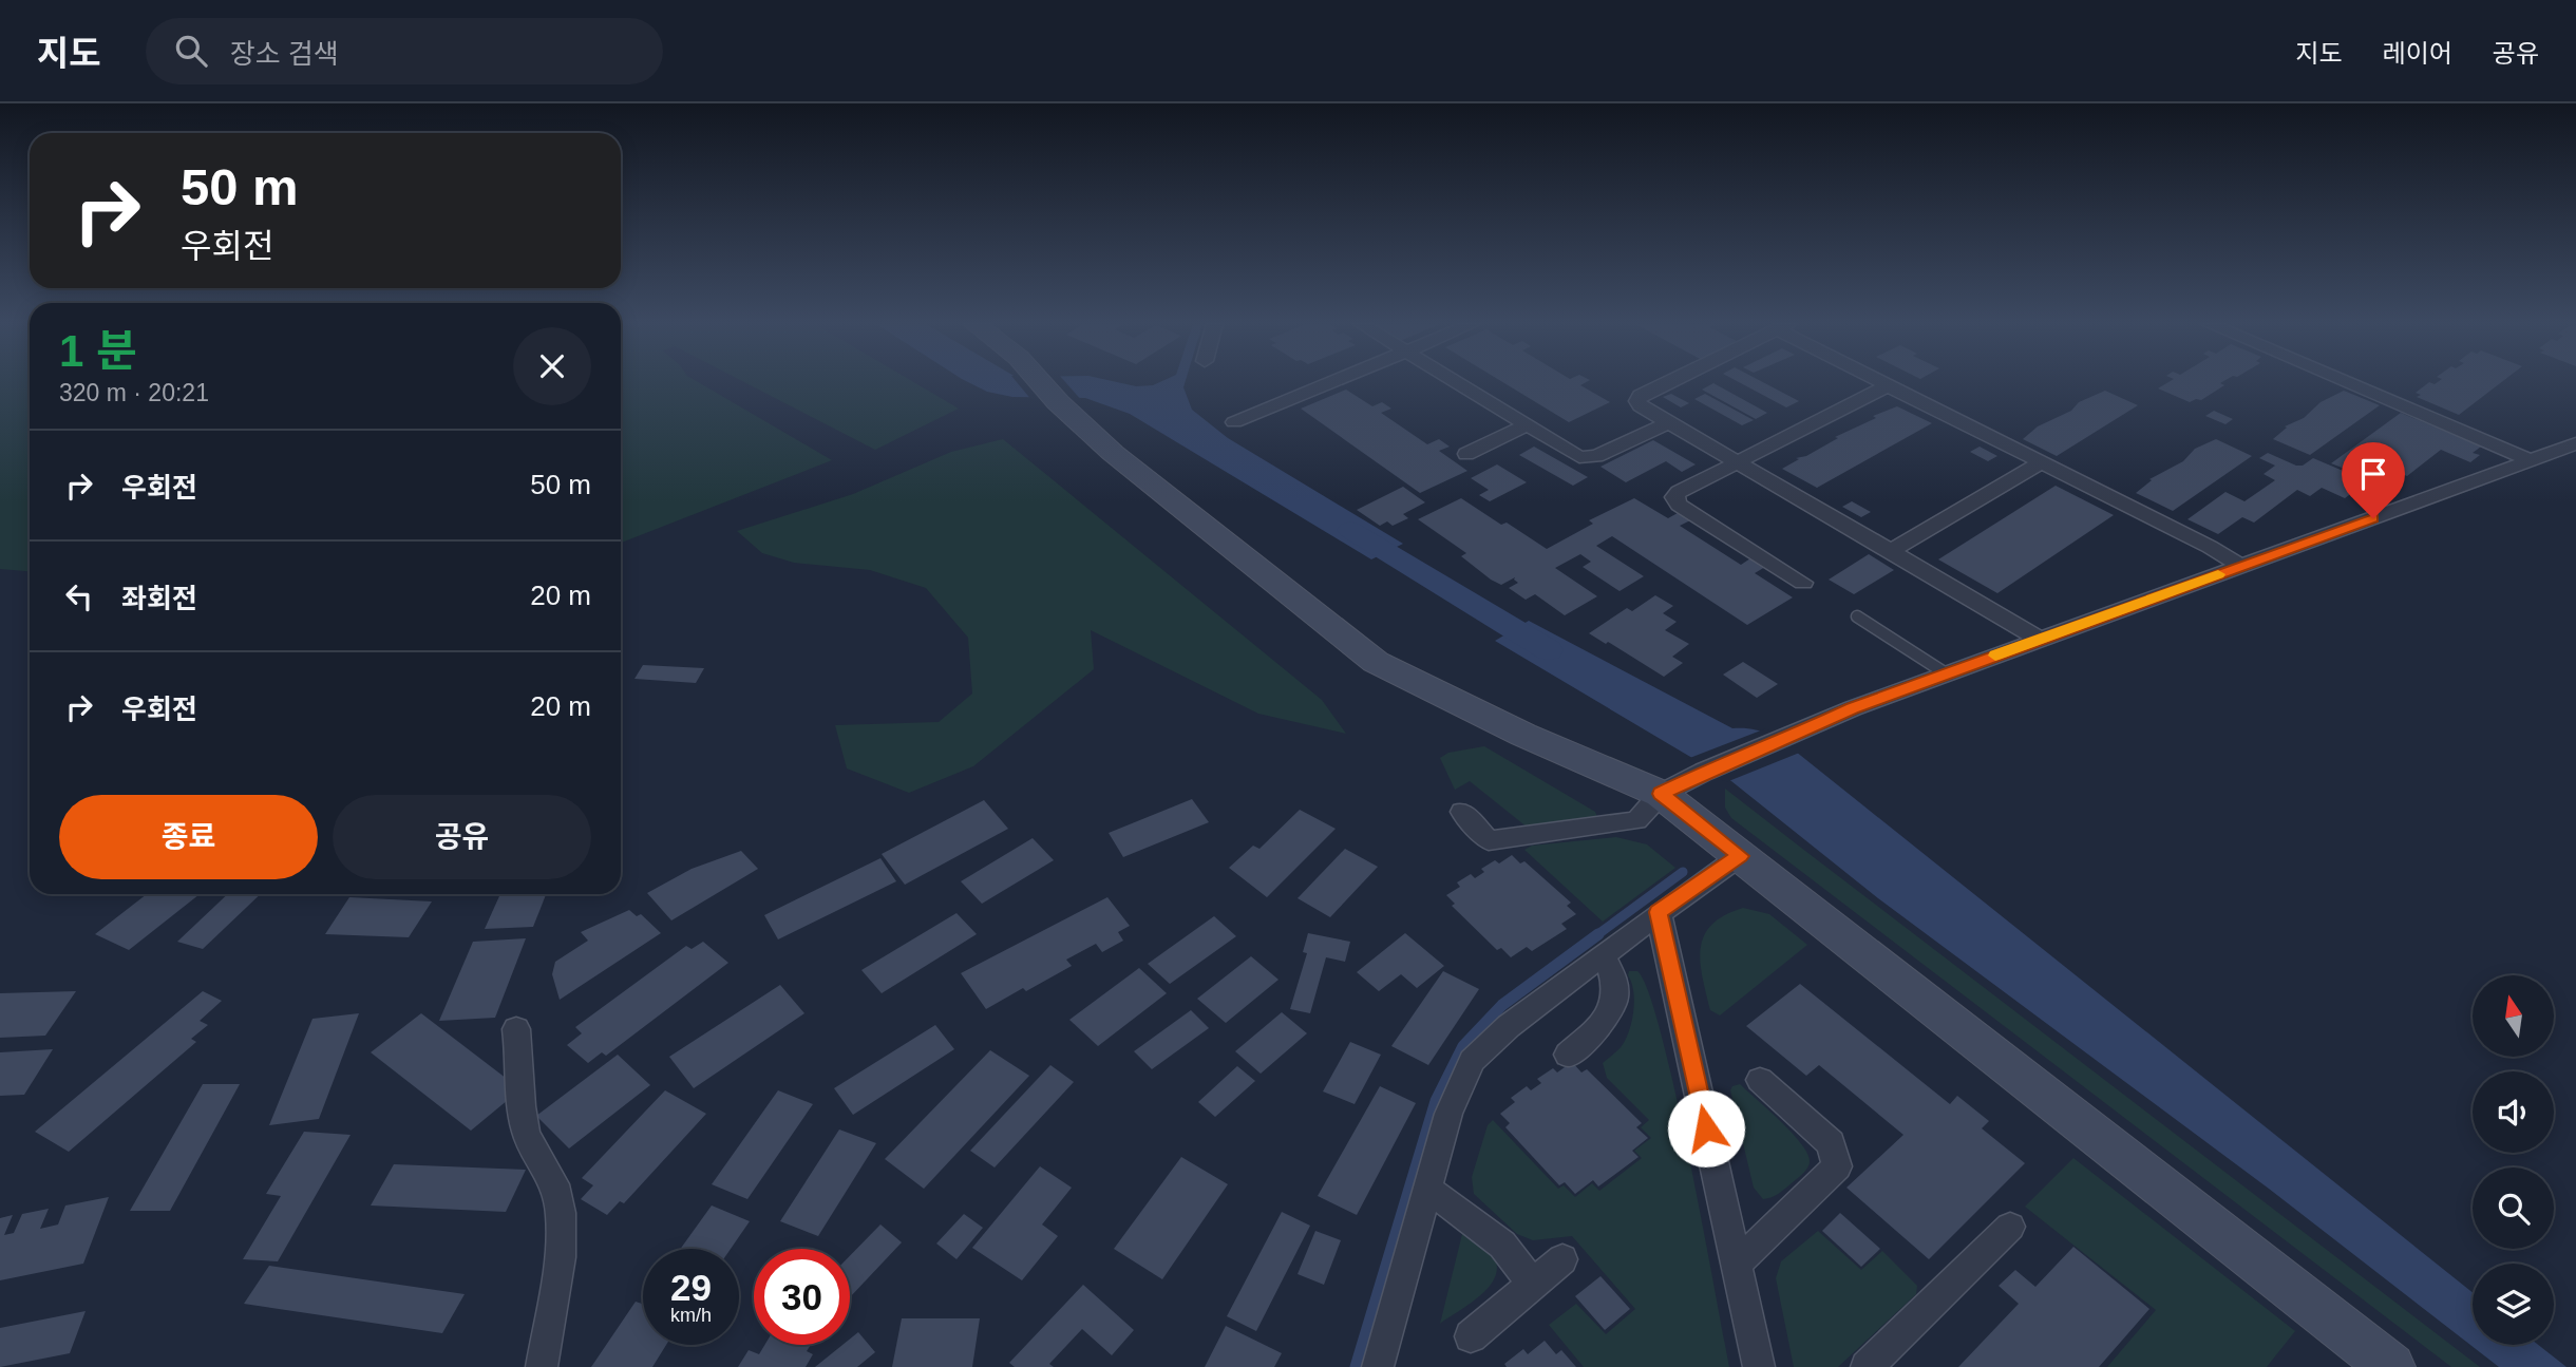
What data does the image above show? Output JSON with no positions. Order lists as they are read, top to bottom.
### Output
{
  "north": "top",
  "page": {
    "header": "지도",
    "search": "장소 검색",
    "nav": ["지도", "레이어", "공유"],
    "turn": ["50 m", "우회전"],
    "heading": ["1 분", "320 m · 20:21"],
    "list": [
      {
        "name": "우회전",
        "value": "50 m"
      },
      {
        "name": "좌회전",
        "value": "20 m"
      },
      {
        "name": "우회전",
        "value": "20 m"
      }
    ],
    "buttons": ["종료", "공유"],
    "speed": "29 km/h",
    "limit": "30"
  }
}
